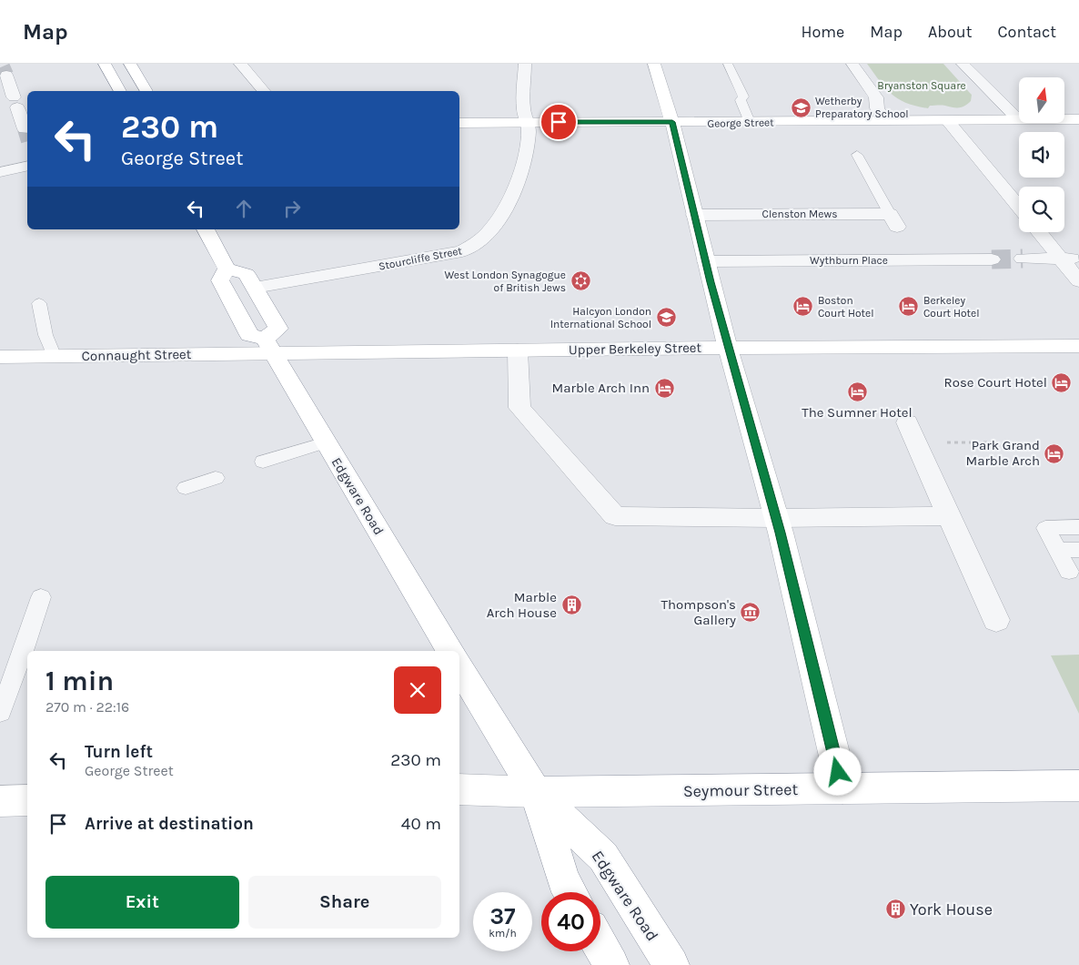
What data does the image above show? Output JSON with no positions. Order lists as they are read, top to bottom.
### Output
{
  "streets": {
    "main road": [
      "George Street",
      "Upper Berkeley Street",
      "Connaught Street",
      "Edgware Road",
      "Seymour Street"
    ],
    "street": ["Clenston Mews", "Stourcliffe Street", "Wythburn Place"]
  },
  "crossings": [
    ["George Street", "Stourcliffe Street"],
    ["Upper Berkeley Street", "Connaught Street"],
    ["Upper Berkeley Street", "Edgware Road"],
    ["Connaught Street", "Edgware Road"],
    ["Edgware Road", "Seymour Street"]
  ],
  "parks": ["Bryanston Square"],
  "places": {
    "school or university": ["Wetherby Preparatory School", "Halcyon London International School"],
    "synagogue": ["West London Synagogue of British Jews"],
    "hotel": [
      "Boston Court Hotel",
      "Berkeley Court Hotel",
      "Rose Court Hotel",
      "Marble Arch Inn",
      "The Sumner Hotel",
      "Park Grand Marble Arch"
    ],
    "building": ["Marble Arch House", "York House"],
    "museum": ["Thompson's Gallery"]
  },
  "north": "top",
  "page": {
    "header": "Map",
    "nav": [
      "Home",
      "Map",
      "About",
      "Contact"
    ],
    "turn": ["230 m", "George Street"],
    "heading": ["1 min", "270 m · 22:16"],
    "list": [
      {
        "name": "Turn left",
        "note": "George Street",
        "value": "230 m"
      },
      {
        "name": "Arrive at destination",
        "value": "40 m"
      }
    ],
    "buttons": ["Exit", "Share"],
    "speed": "37 km/h",
    "limit": "40"
  }
}
